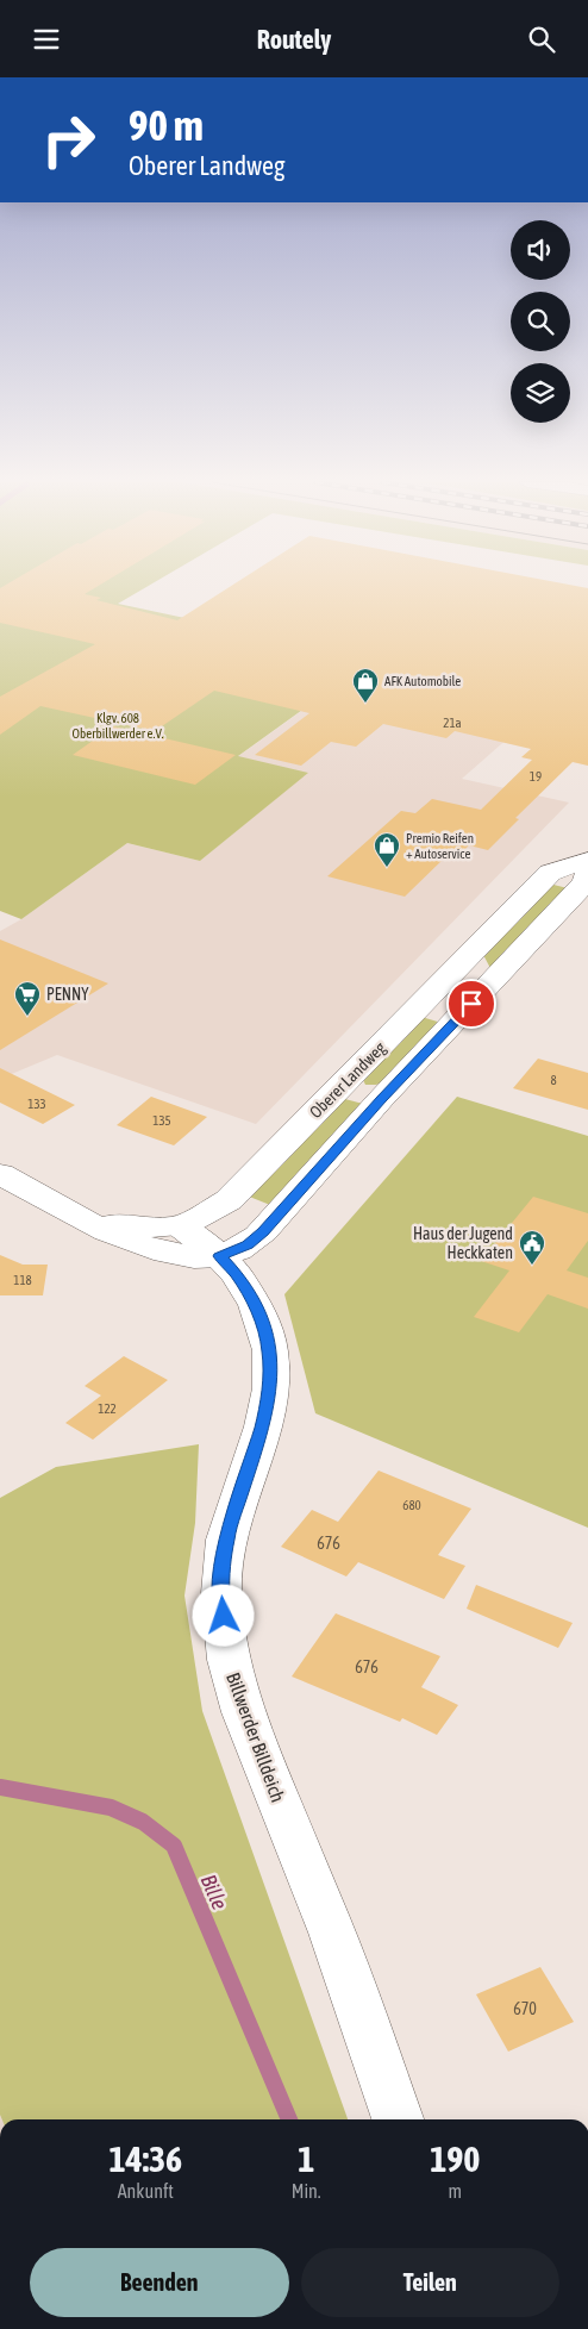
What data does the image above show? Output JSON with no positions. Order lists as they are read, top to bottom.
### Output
{
  "streets": {
    "main road": ["Oberer Landweg", "Billwerder Billdeich"]
  },
  "crossings": [
    ["Oberer Landweg", "Billwerder Billdeich"]
  ],
  "water": ["Bille"],
  "parks": ["Klgv. 608 Oberbillwerder e.V."],
  "places": {
    "shop": ["AFK Automobile", "Premio Reifen + Autoservice"],
    "supermarket": ["PENNY"],
    "public building": ["Haus der Jugend Heckkaten"]
  },
  "house_numbers": [
    "21a",
    "19",
    "8",
    "133",
    "135",
    "118",
    "122",
    "680",
    "676",
    "676",
    "670"
  ],
  "page": {
    "header": "Routely",
    "turn": ["90 m", "Oberer Landweg"],
    "eta": [
      "14:36",
      "Ankunft",
      "1",
      "Min.",
      "190",
      "m"
    ],
    "buttons": ["Beenden", "Teilen"]
  }
}
